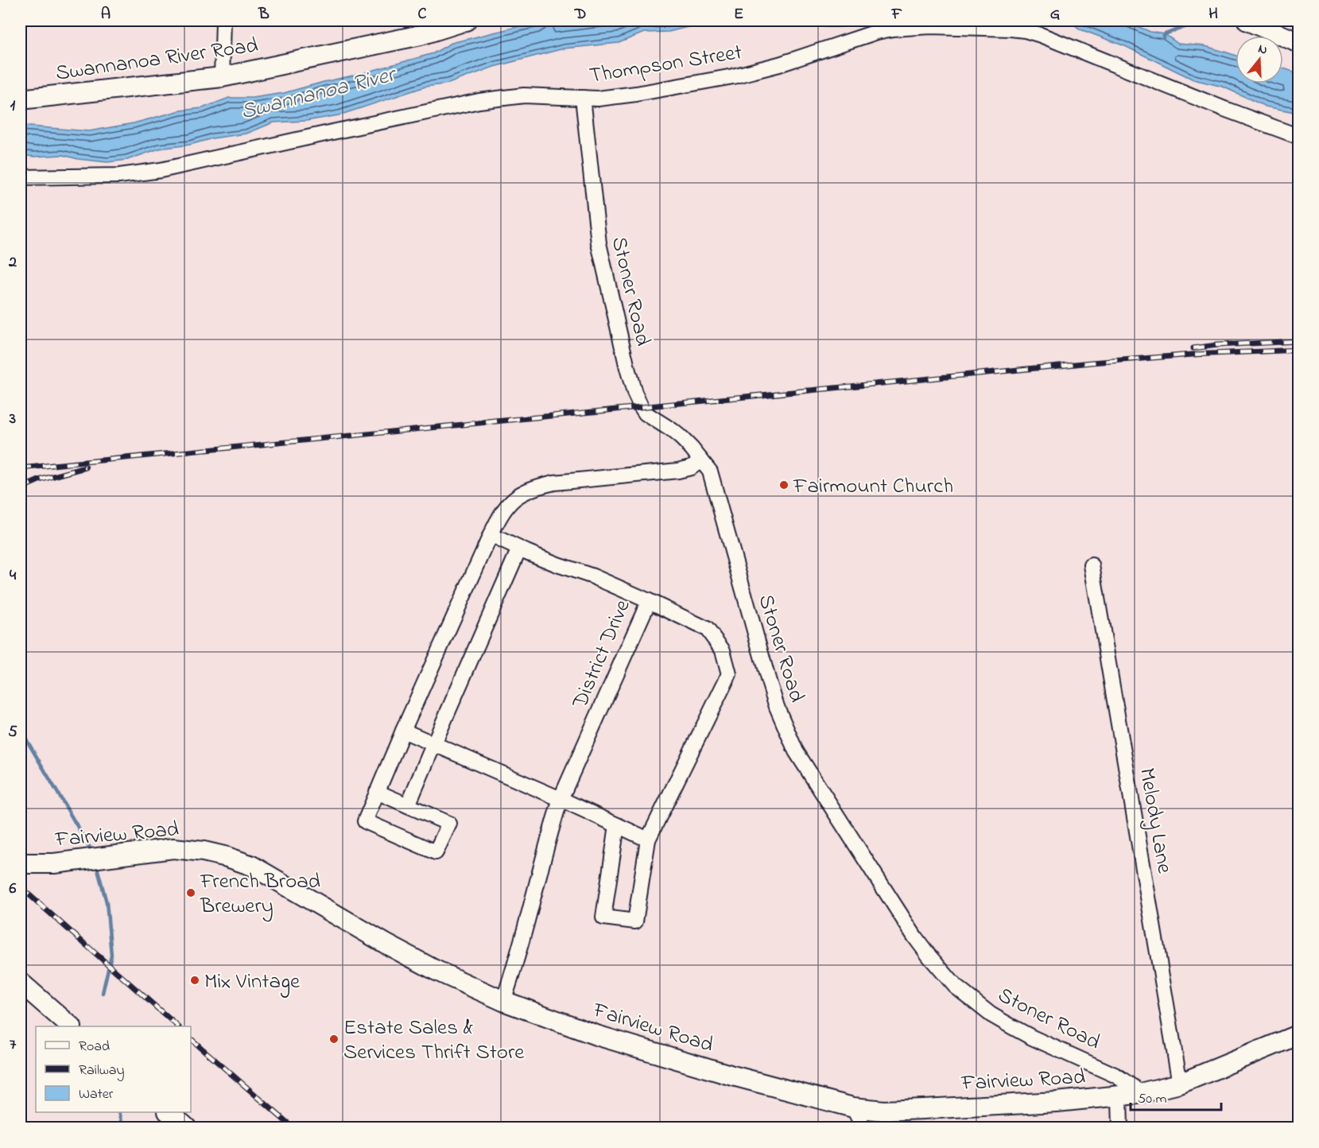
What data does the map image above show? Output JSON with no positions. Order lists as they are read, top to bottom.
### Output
{
  "streets": {
    "main road": ["Swannanoa River Road", "Fairview Road"],
    "street": [
      "Thompson Street",
      "Stoner Road",
      "District Drive",
      "Melody Lane"
    ]
  },
  "crossings": [
    ["Thompson Street", "Stoner Road"],
    ["Stoner Road", "Fairview Road"],
    ["District Drive", "Fairview Road"],
    ["Melody Lane", "Fairview Road"]
  ],
  "water": ["Swannanoa River"],
  "places": [
    "Fairmount Church",
    "French Broad Brewery",
    "Mix Vintage",
    "Estate Sales & Services Thrift Store"
  ],
  "legend": ["Road", "Railway", "Water"],
  "scale_bar": "50 m",
  "north": "top",
  "grid": {
    "columns": [
      "A",
      "B",
      "C",
      "D",
      "E",
      "F",
      "G",
      "H"
    ],
    "rows": [
      "1",
      "2",
      "3",
      "4",
      "5",
      "6",
      "7"
    ]
  }
}
